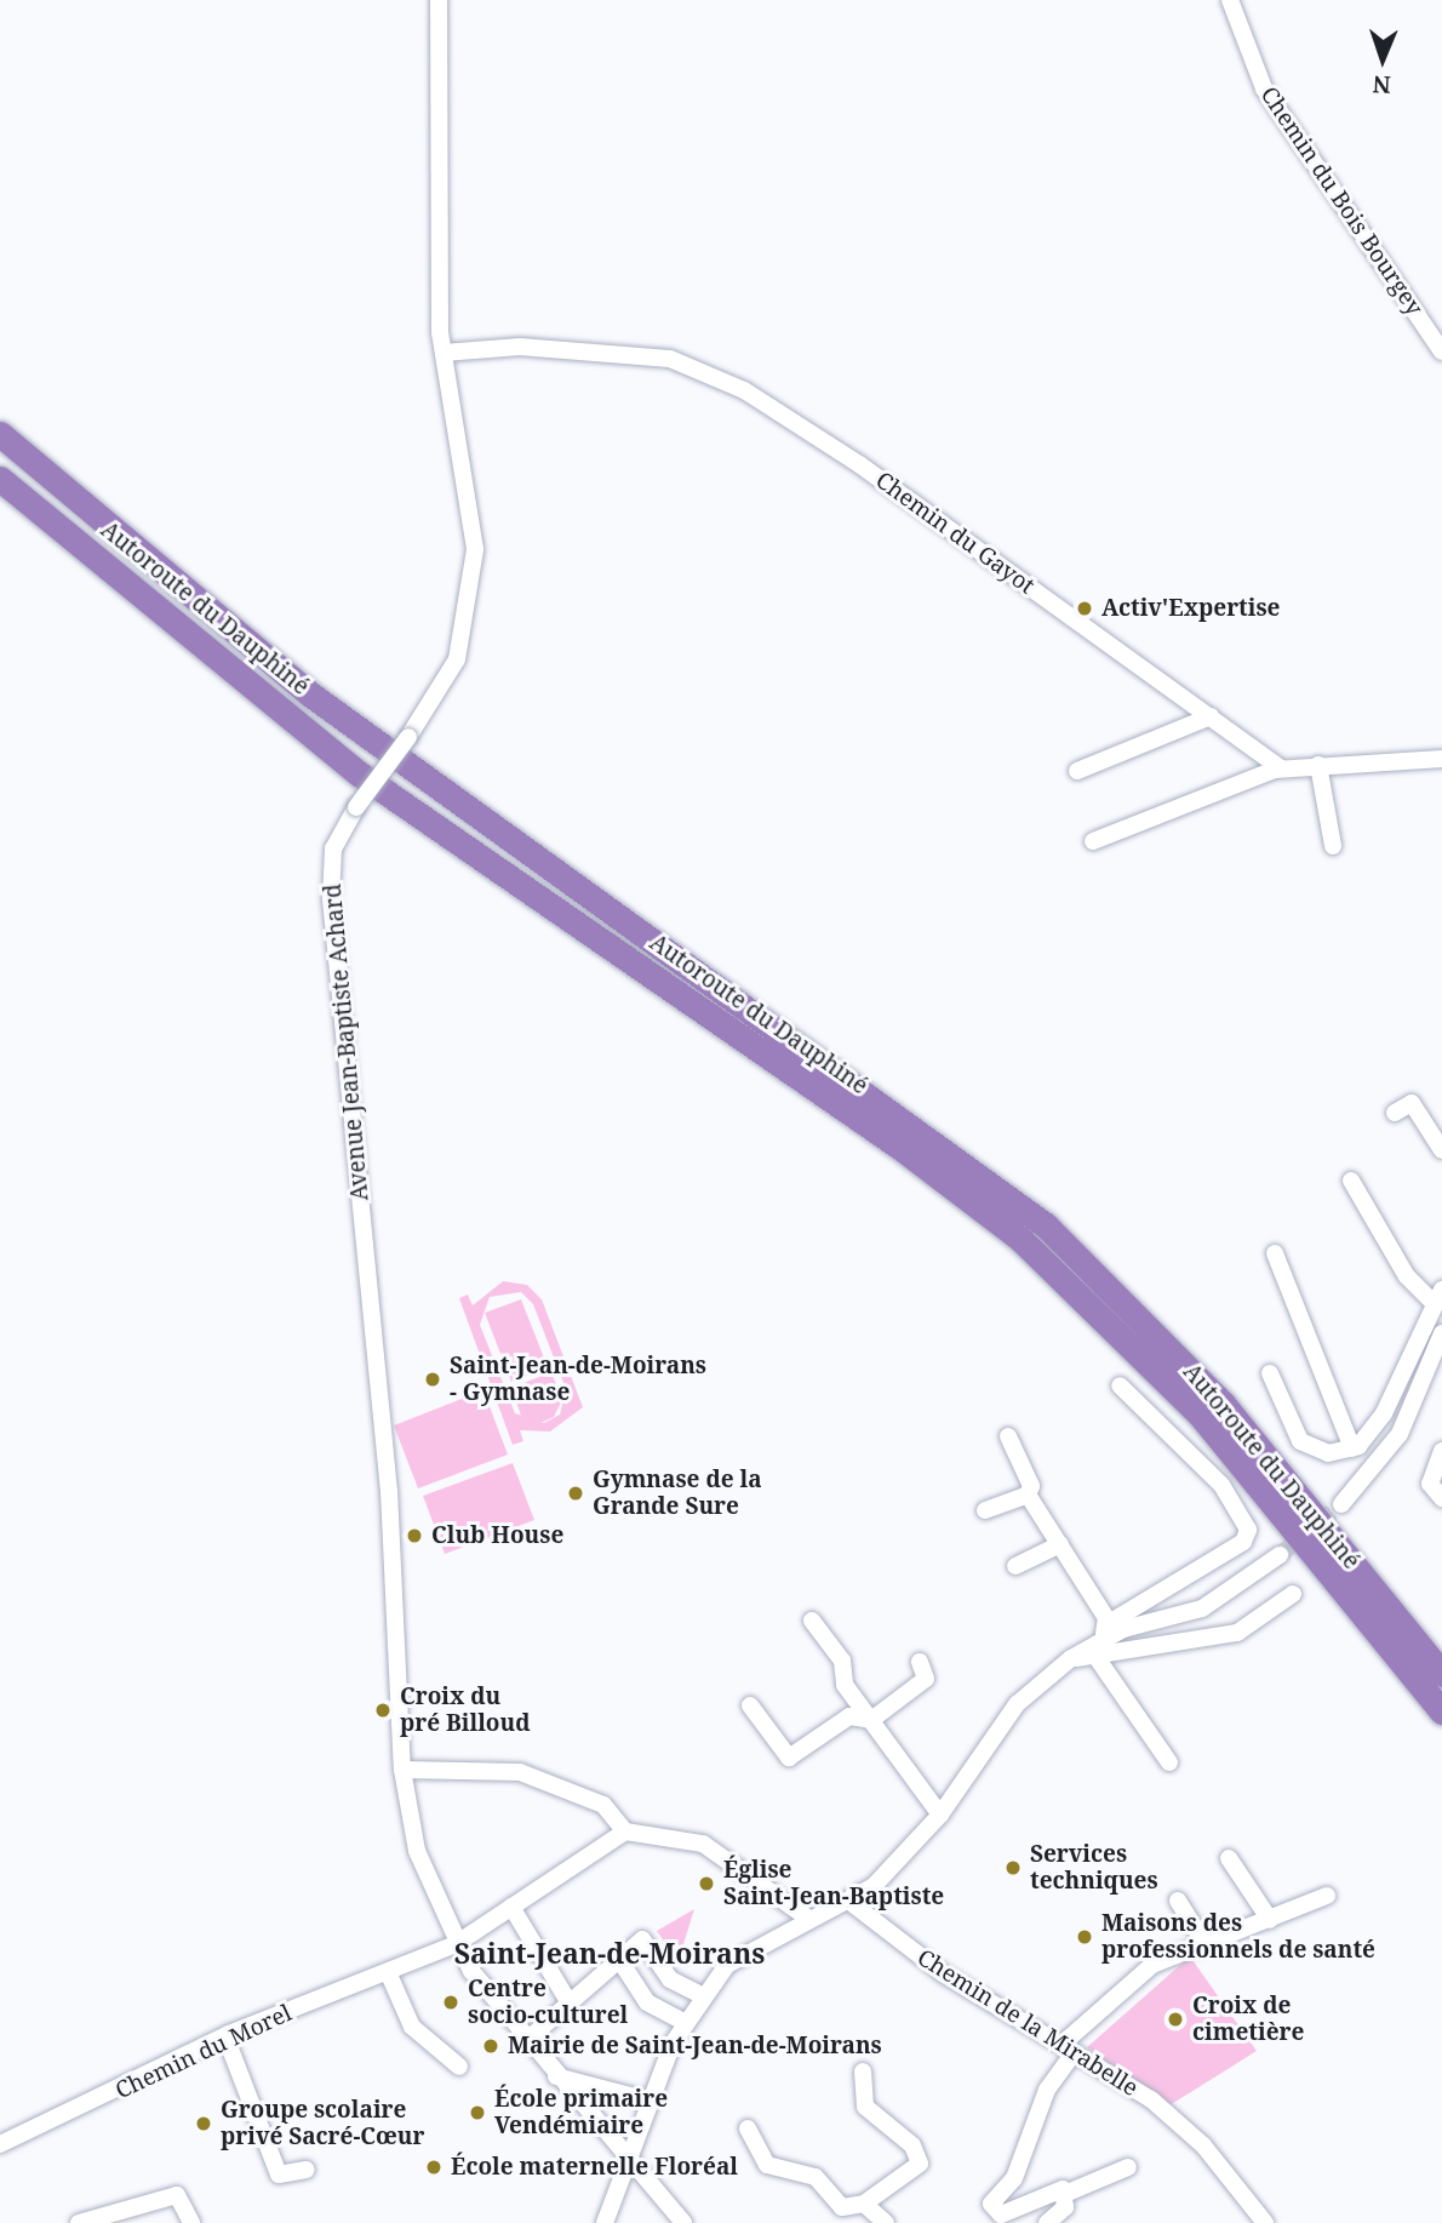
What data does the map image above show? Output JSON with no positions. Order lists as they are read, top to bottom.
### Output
{
  "streets": {
    "highway": ["Autoroute du Dauphiné"],
    "street": [
      "Chemin du Bois Bourgey",
      "Chemin du Gayot",
      "Avenue Jean-Baptiste Achard",
      "Chemin de la Mirabelle",
      "Chemin du Morel"
    ]
  },
  "crossings": [
    ["Chemin du Gayot", "Avenue Jean-Baptiste Achard"],
    ["Avenue Jean-Baptiste Achard", "Chemin du Morel"]
  ],
  "districts": ["Saint-Jean-de-Moirans"],
  "places": [
    "Activ'Expertise",
    "Saint-Jean-de-Moirans - Gymnase",
    "Gymnase de la Grande Sure",
    "Club House",
    "Croix du pré Billoud",
    "Services techniques",
    "Église Saint-Jean-Baptiste",
    "Maisons des professionnels de santé",
    "Centre socio-culturel",
    "Croix de cimetière",
    "Mairie de Saint-Jean-de-Moirans",
    "École primaire Vendémiaire",
    "Groupe scolaire privé Sacré-Cœur",
    "École maternelle Floréal"
  ],
  "north": "bottom"
}
